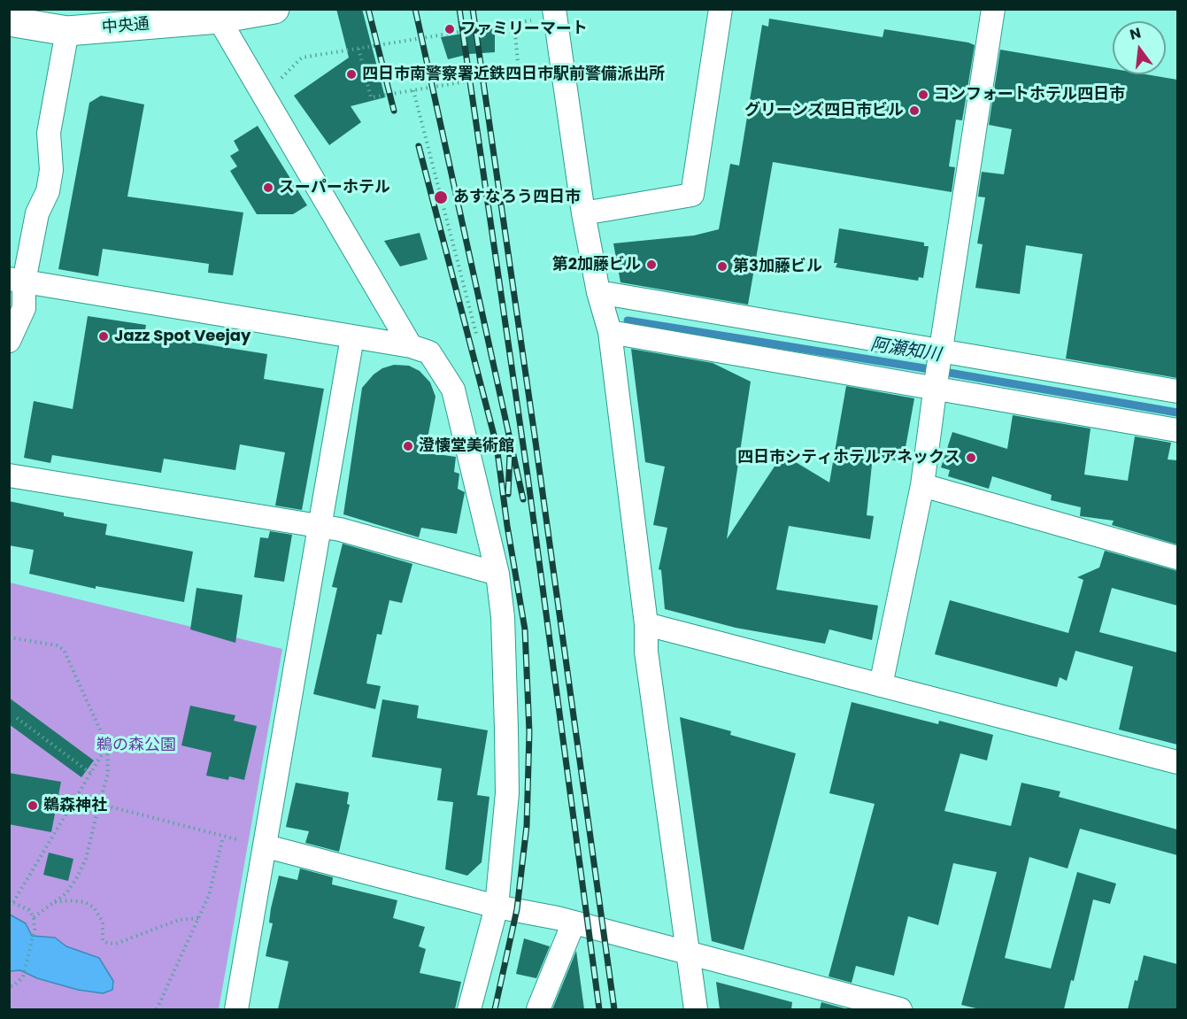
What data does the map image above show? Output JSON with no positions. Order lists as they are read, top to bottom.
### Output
{
  "streets": {
    "street": ["中央通"]
  },
  "water": ["阿瀬知川"],
  "parks": ["鵜の森公園"],
  "places": [
    "ファミリーマート",
    "四日市南警察署近鉄四日市駅前警備派出所",
    "コンフォートホテル四日市",
    "グリーンズ四日市ビル",
    "スーパーホテル",
    "あすなろう四日市",
    "第2加藤ビル",
    "第3加藤ビル",
    "Jazz Spot Veejay",
    "澄懐堂美術館",
    "四日市シティホテルアネックス",
    "鵜森神社"
  ],
  "north": "top"
}
